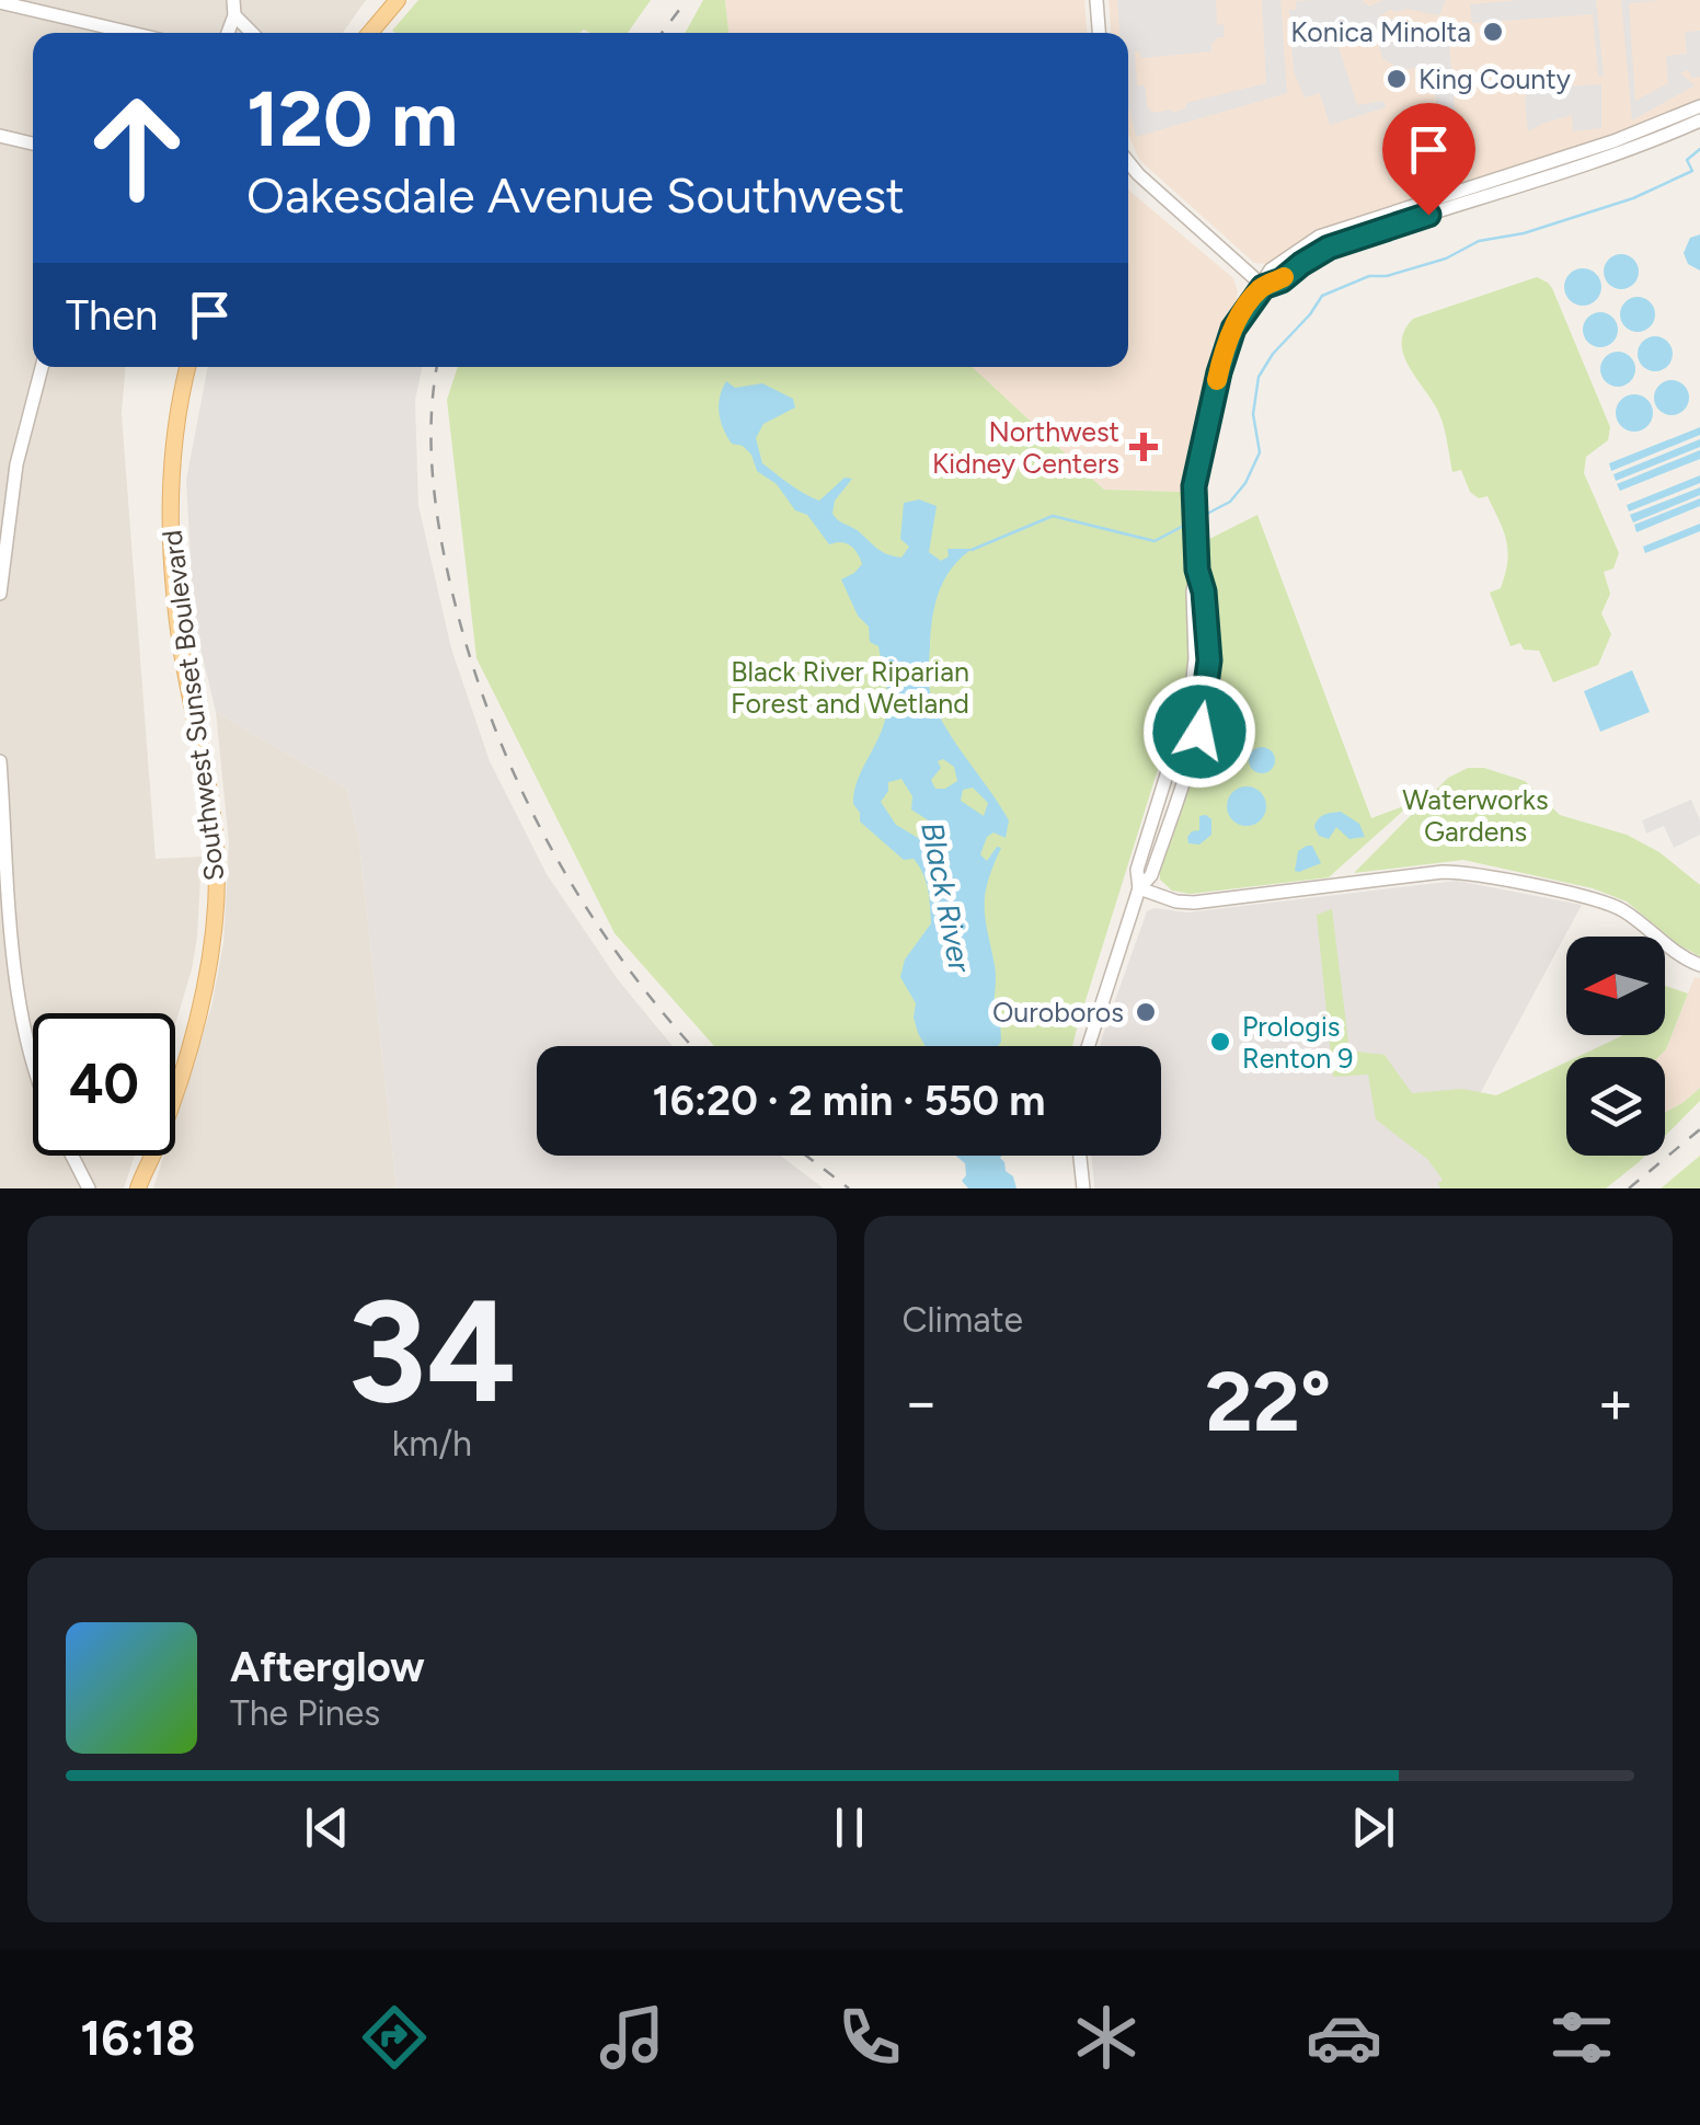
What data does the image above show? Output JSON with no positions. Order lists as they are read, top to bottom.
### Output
{
  "streets": {
    "main road": ["Southwest Sunset Boulevard"]
  },
  "water": ["Black River"],
  "parks": ["Black River Riparian Forest and Wetland", "Waterworks Gardens"],
  "places": {
    "other": [
      "Konica Minolta",
      "King County",
      "Ouroboros",
      "Prologis Renton 9"
    ],
    "health": ["Northwest Kidney Centers"]
  },
  "north": "left",
  "page": {
    "turn": ["120 m", "Oakesdale Avenue Southwest"],
    "then": "Then",
    "limit": "40",
    "trip": "16:20 · 2 min · 550 m",
    "tile": [
      ["34", "km/h"],
      "Climate"
    ],
    "heat": ["−", "22°", "+"],
    "song": ["Afterglow", "The Pines"],
    "tabs": "16:18"
  }
}
